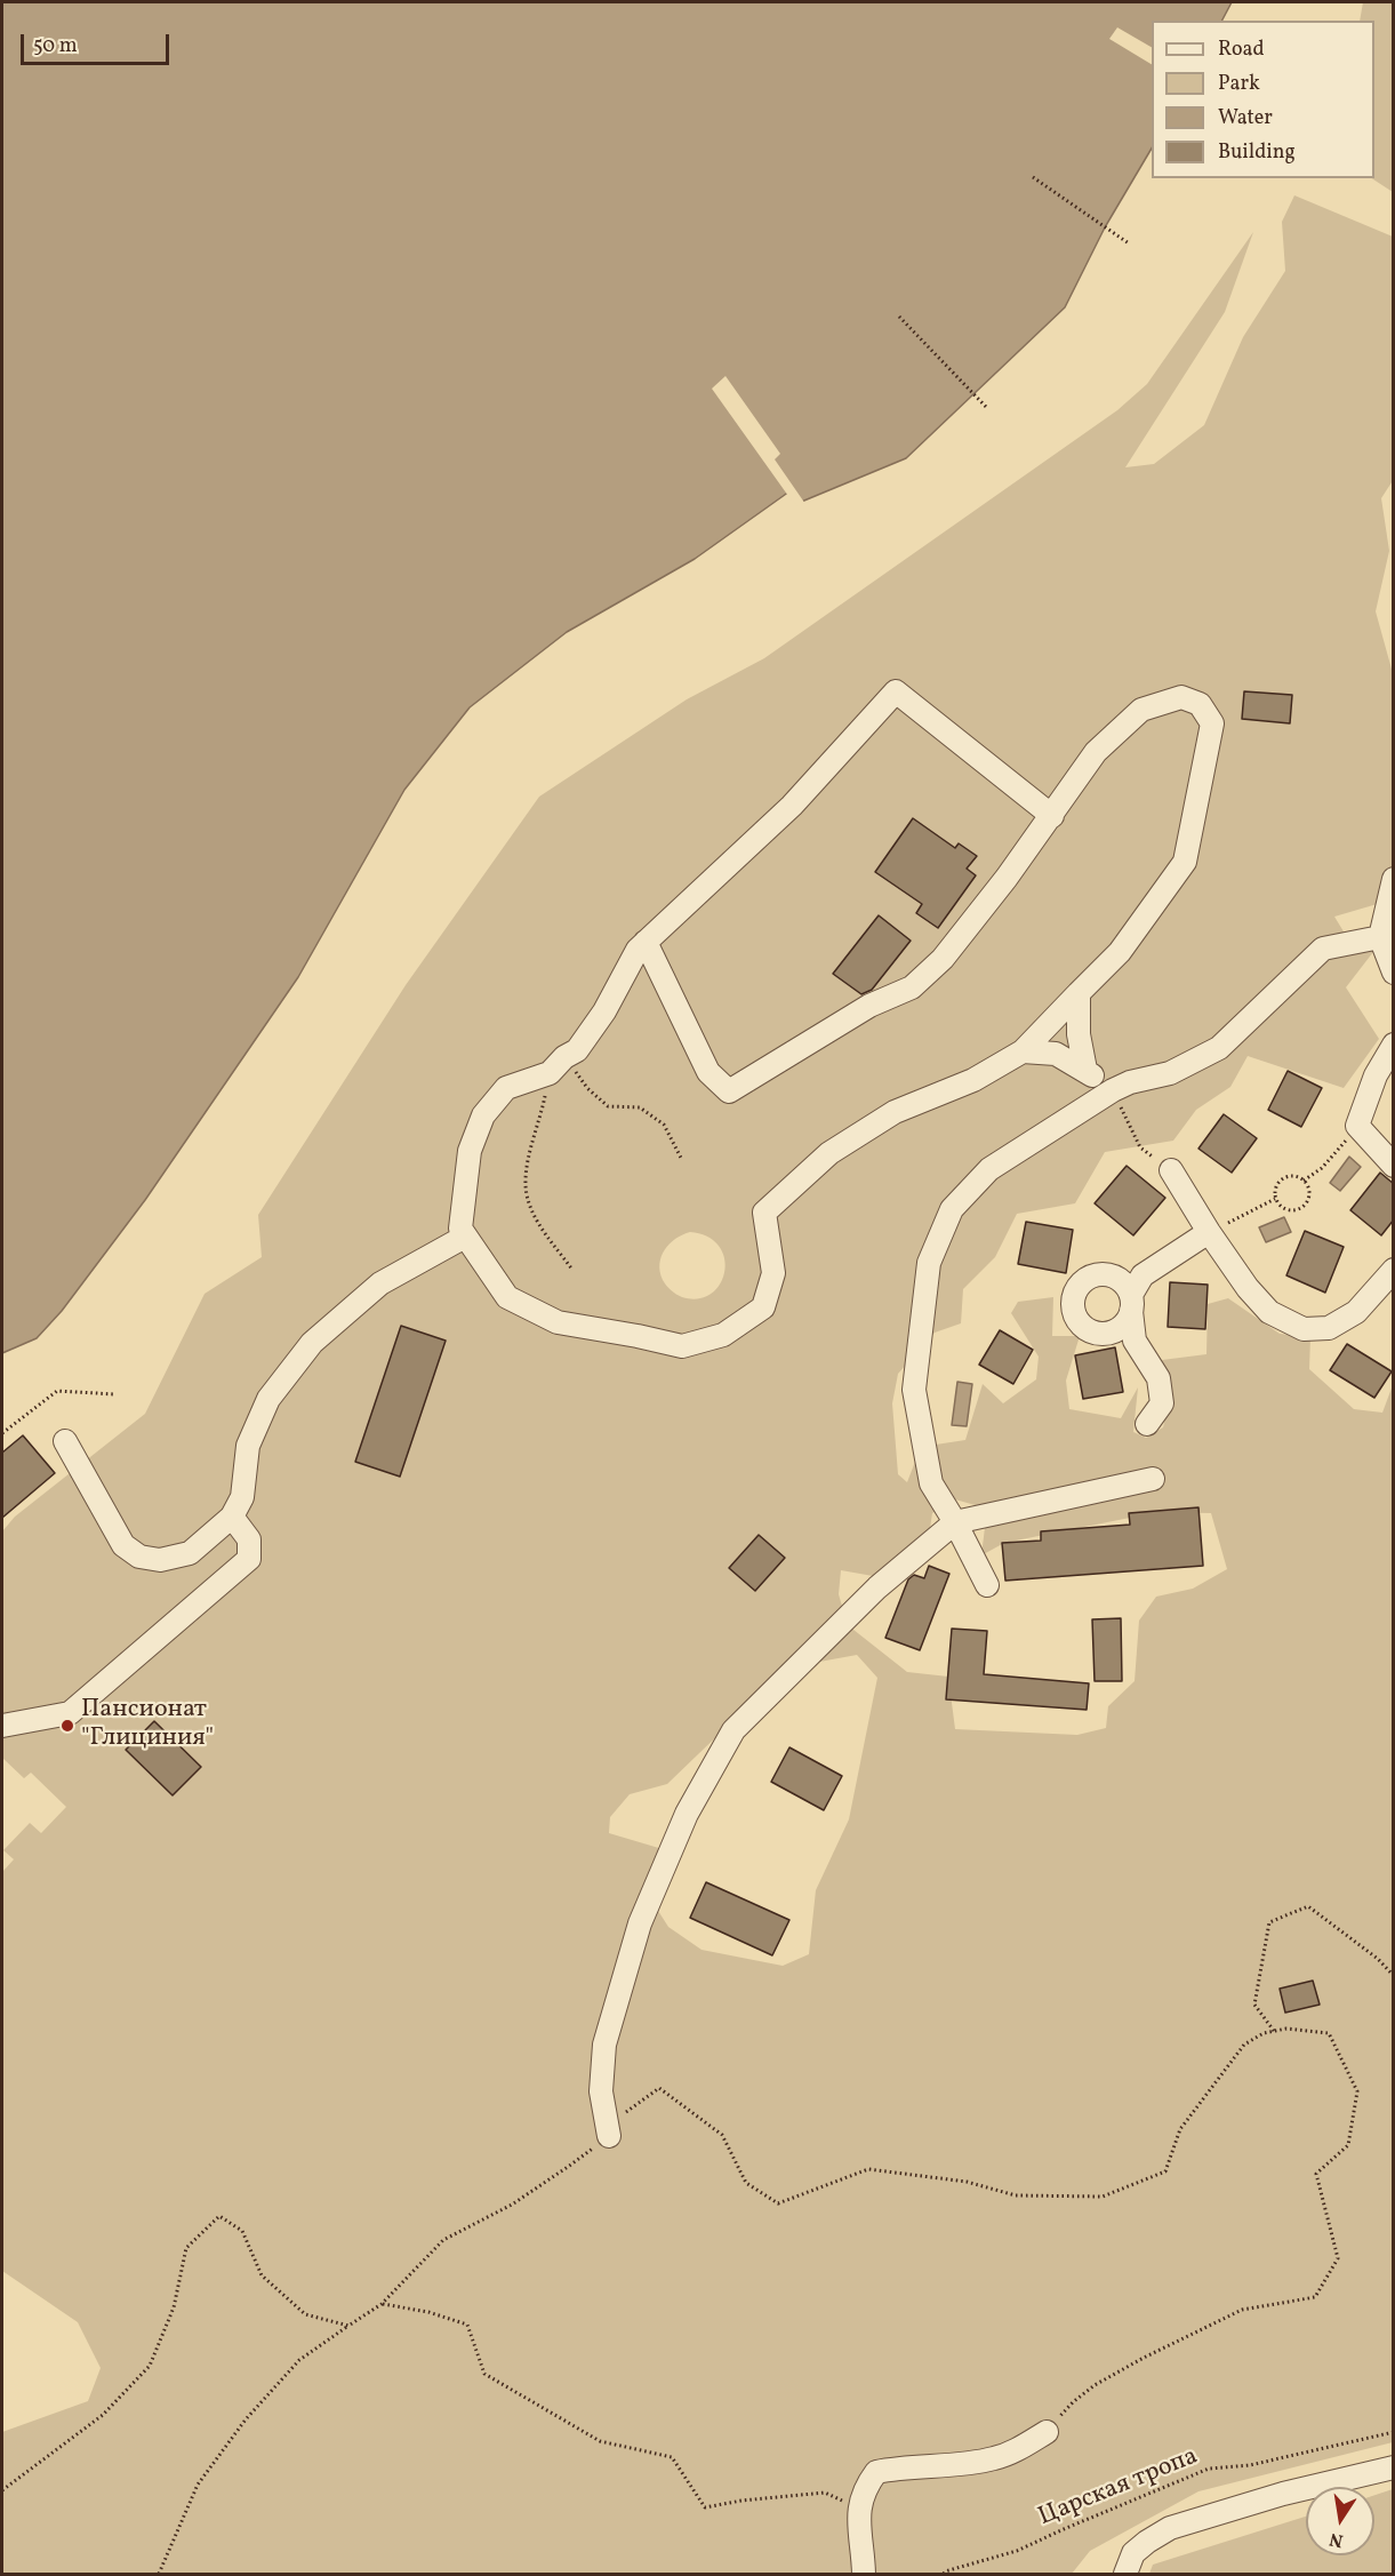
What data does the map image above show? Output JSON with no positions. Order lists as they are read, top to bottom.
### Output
{
  "streets": {
    "path": ["Царская тропа"]
  },
  "places": ["Пансионат \"Глициния\""],
  "legend": [
    "Road",
    "Park",
    "Water",
    "Building"
  ],
  "scale_bar": "50 m",
  "north": "bottom"
}
